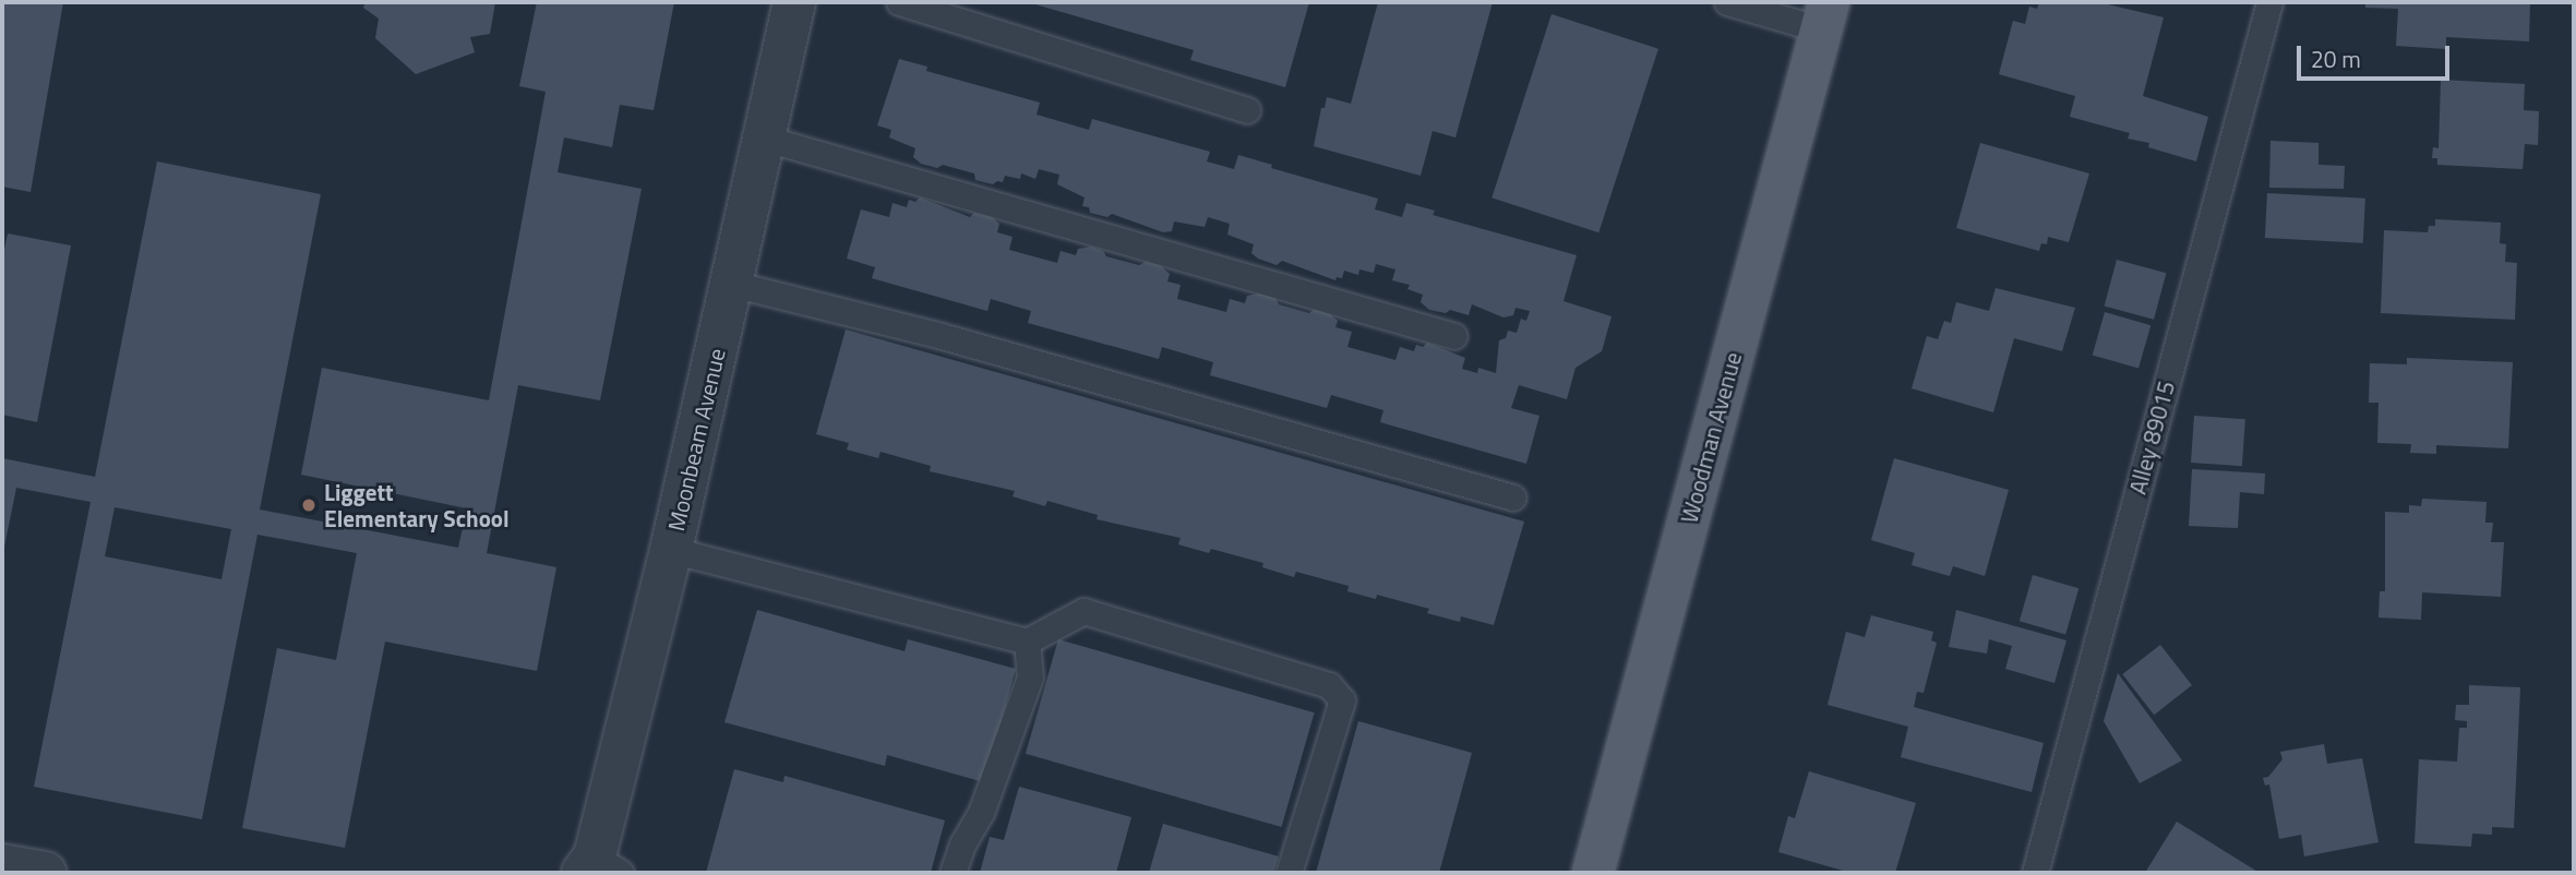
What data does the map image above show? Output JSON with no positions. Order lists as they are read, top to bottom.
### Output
{
  "streets": {
    "main road": ["Woodman Avenue"],
    "street": ["Moonbeam Avenue"],
    "lane": ["Alley 89015"]
  },
  "places": ["Liggett Elementary School"],
  "scale_bar": "20 m"
}
